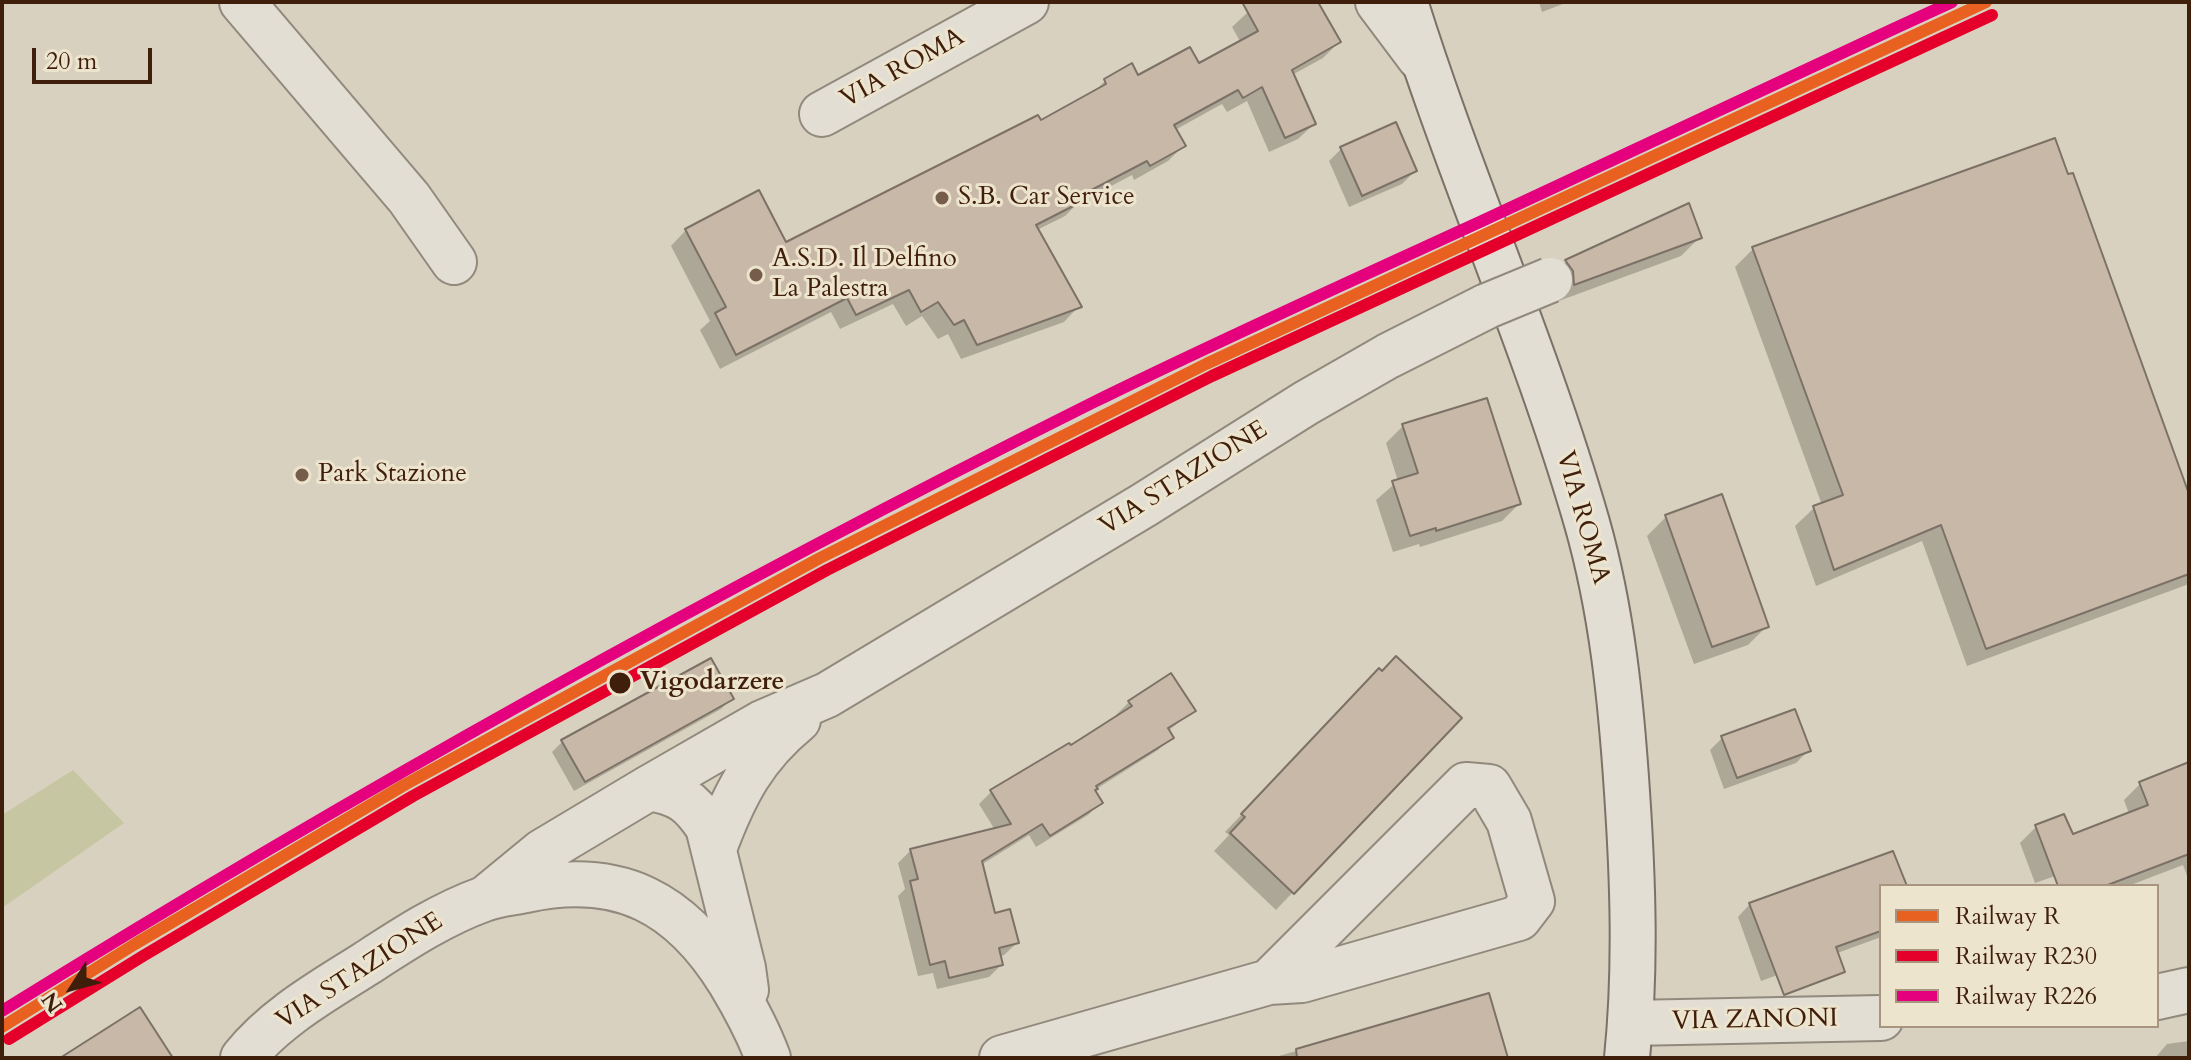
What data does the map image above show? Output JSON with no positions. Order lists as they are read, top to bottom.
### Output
{
  "streets": {
    "street": ["VIA ROMA", "VIA STAZIONE", "VIA ZANONI"]
  },
  "crossings": [
    ["VIA ROMA", "VIA ZANONI"]
  ],
  "places": [
    "S.B. Car Service",
    "A.S.D. Il Delfino La Palestra",
    "Park Stazione",
    "Vigodarzere"
  ],
  "lines": ["rail line R", "rail line R226", "rail line R230"],
  "legend": ["Railway R", "Railway R230", "Railway R226"],
  "scale_bar": "20 m",
  "north": "bottom left"
}
